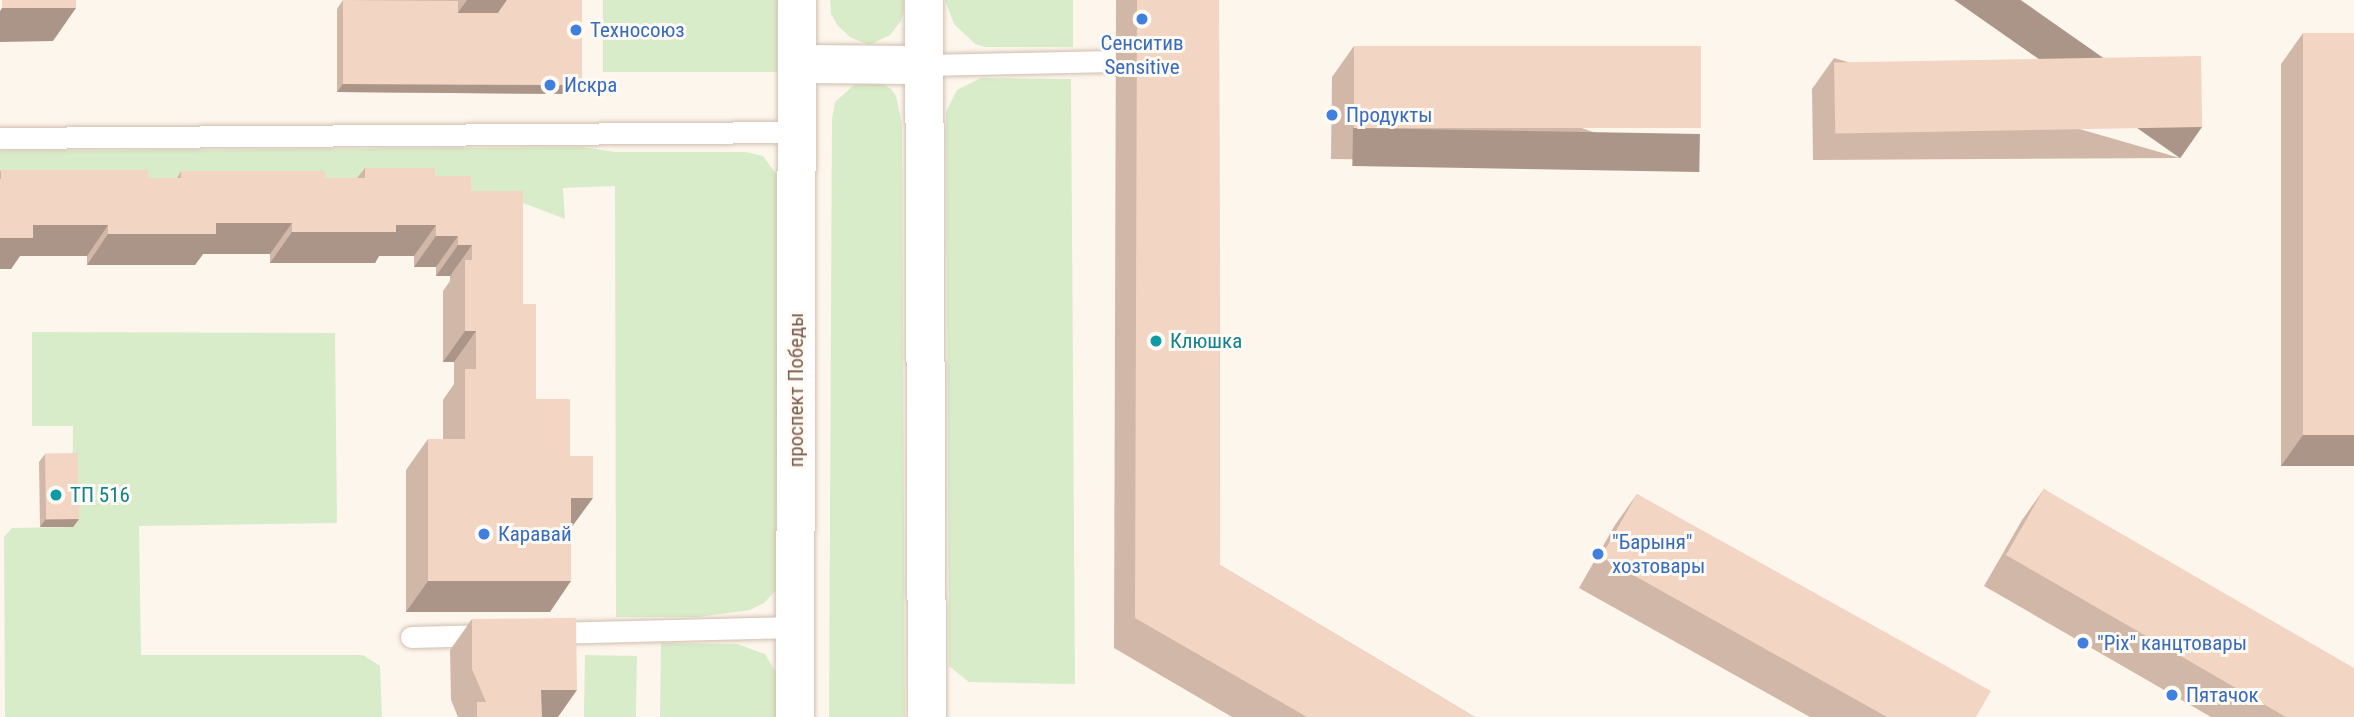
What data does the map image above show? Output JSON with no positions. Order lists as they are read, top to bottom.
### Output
{
  "streets": {
    "main road": ["проспект Победы"]
  },
  "places": [
    "Сенситив Sensitive",
    "Техносоюз",
    "Искра",
    "Продукты",
    "Клюшка",
    "ТП 516",
    "Каравай",
    "\"Барыня\" хозтовары",
    "\"Pix\" канцтовары",
    "Пятачок"
  ]
}
